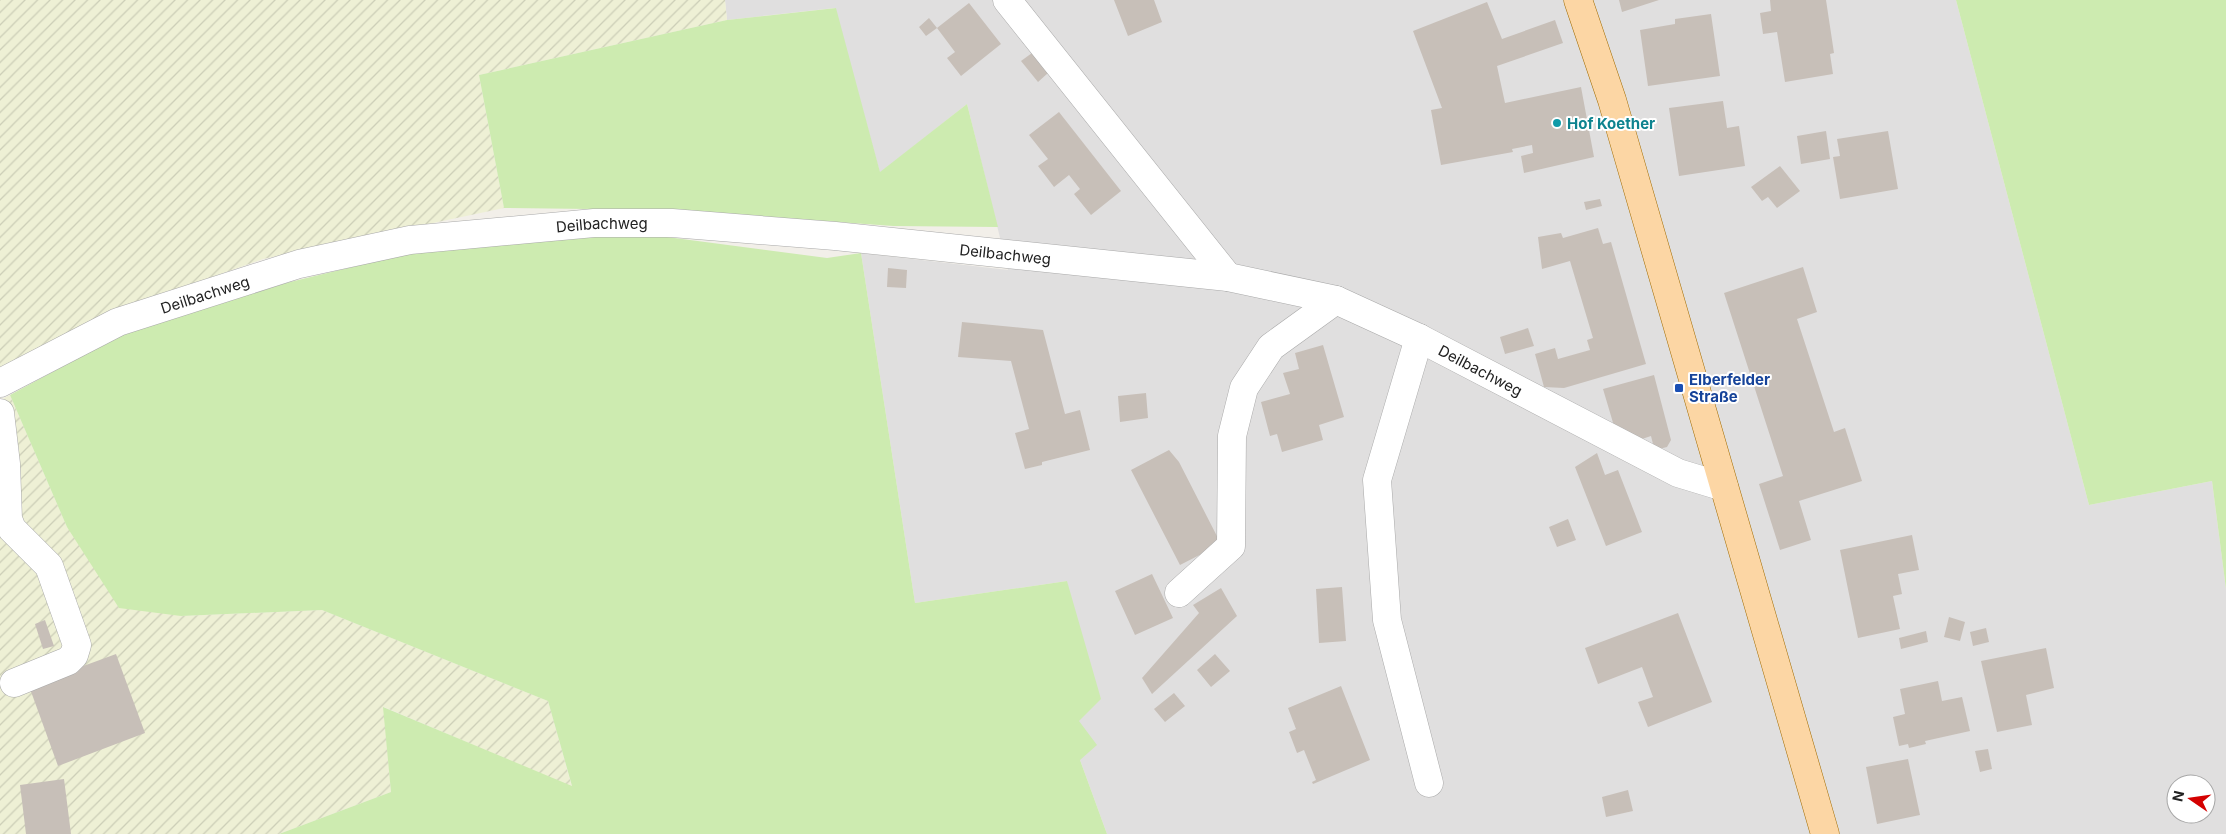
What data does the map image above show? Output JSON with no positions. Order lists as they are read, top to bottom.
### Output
{
  "streets": {
    "street": ["Deilbachweg"]
  },
  "places": {
    "other": ["Hof Koether"],
    "transit": ["Elberfelder Straße"]
  },
  "north": "left"
}
